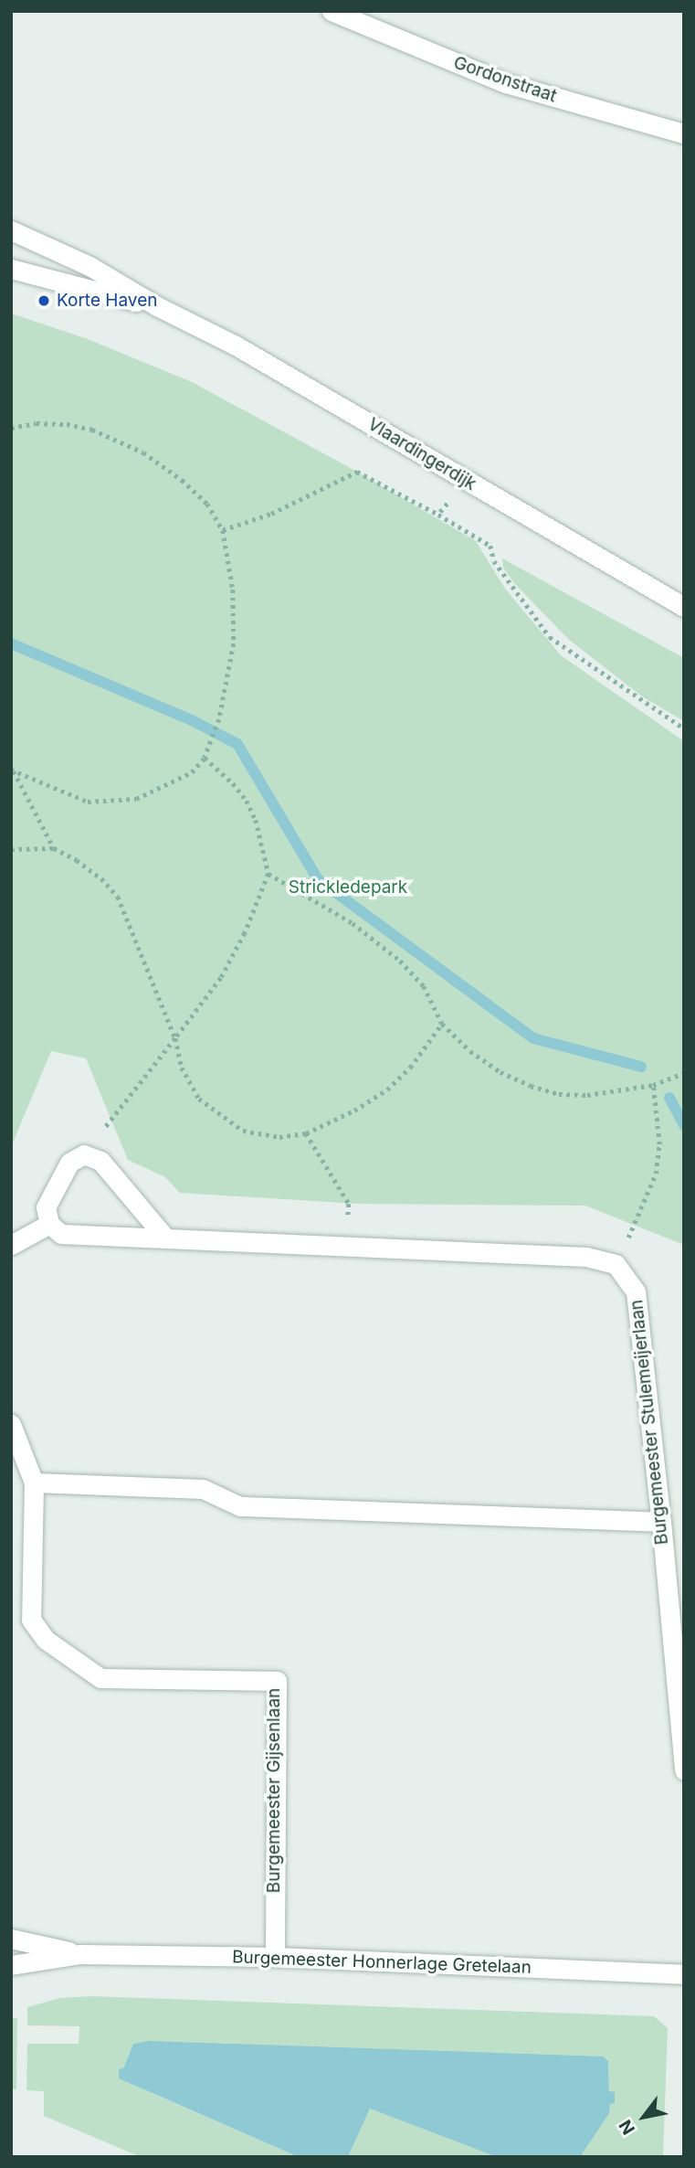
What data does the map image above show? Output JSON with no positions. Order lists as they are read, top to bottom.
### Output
{
  "streets": {
    "street": [
      "Gordonstraat",
      "Vlaardingerdijk",
      "Burgemeester Stulemeijerlaan",
      "Burgemeester Gijsenlaan",
      "Burgemeester Honnerlage Gretelaan"
    ]
  },
  "crossings": [
    ["Burgemeester Gijsenlaan", "Burgemeester Honnerlage Gretelaan"]
  ],
  "parks": ["Strickledepark"],
  "places": ["Korte Haven"],
  "north": "bottom left"
}
